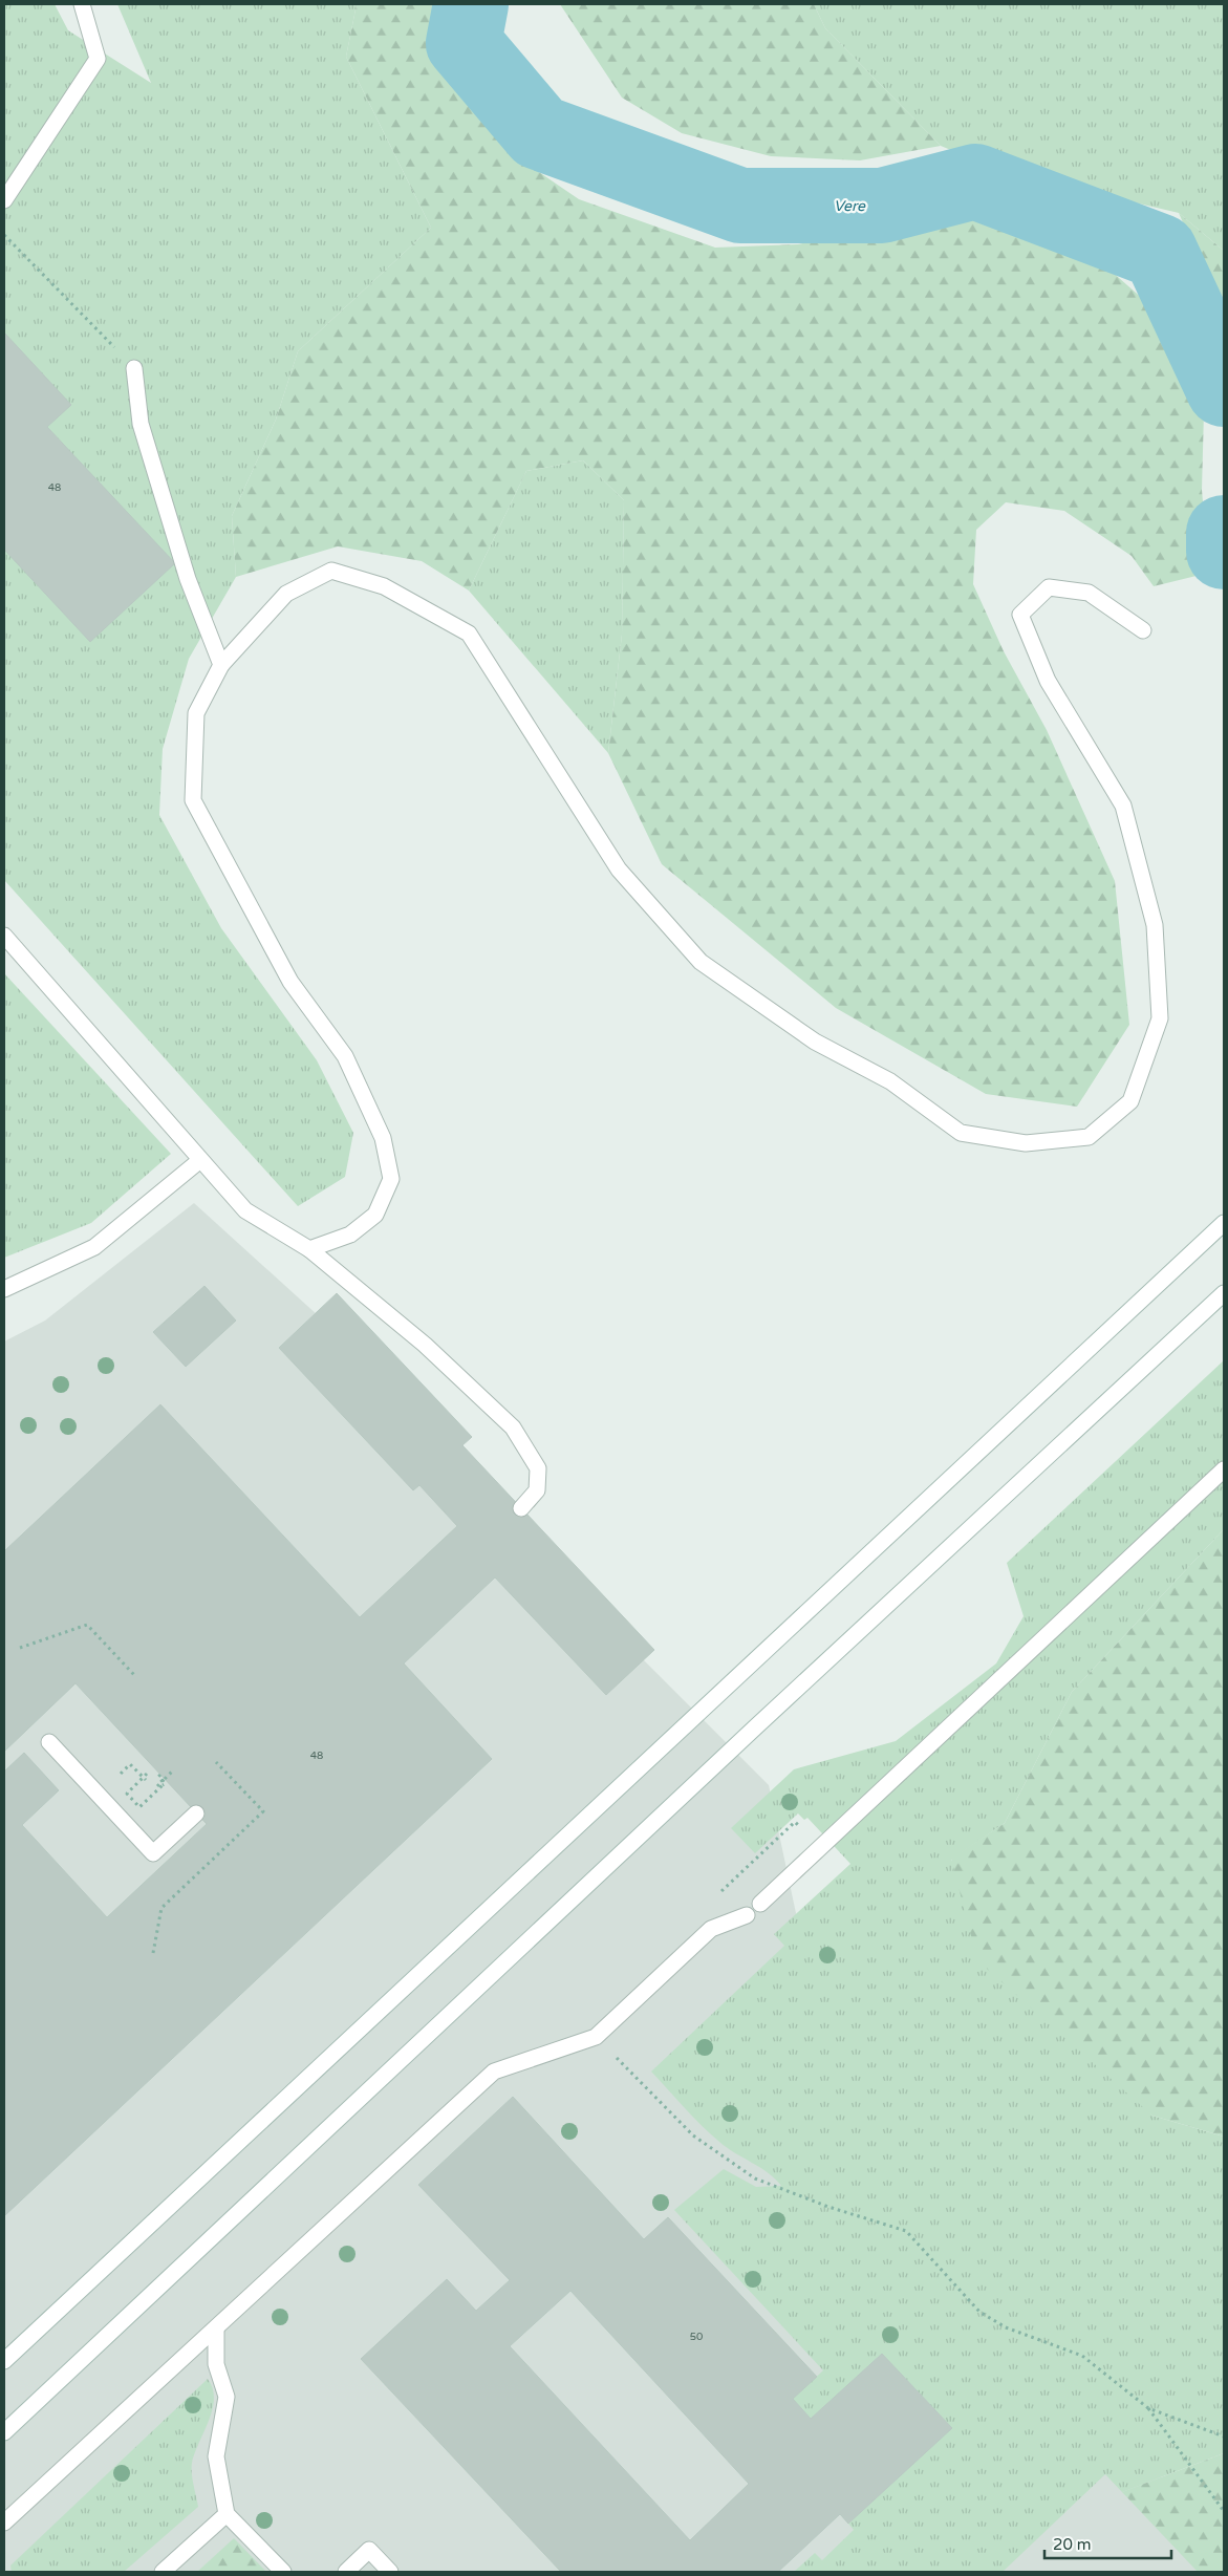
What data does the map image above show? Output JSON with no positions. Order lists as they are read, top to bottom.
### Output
{
  "water": ["Vere"],
  "house_numbers": ["48", "48", "50"],
  "scale_bar": "20 m"
}
